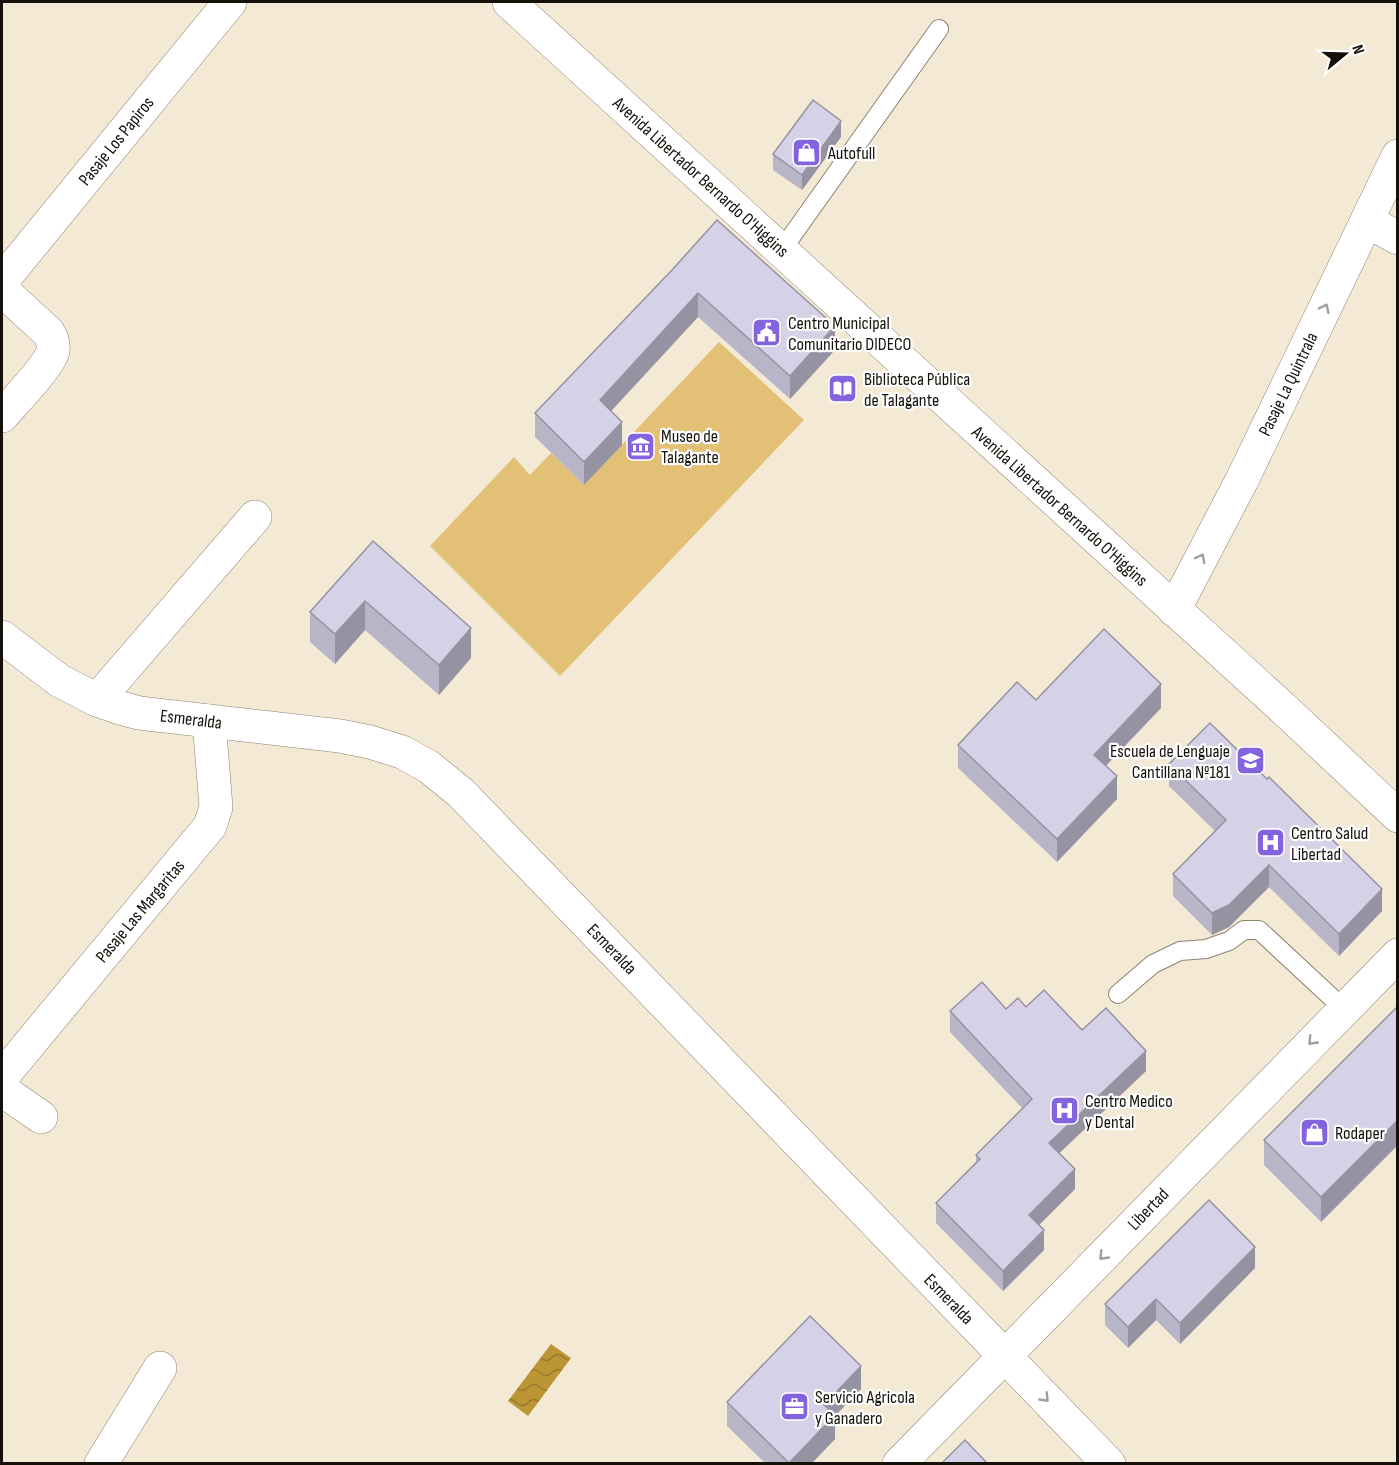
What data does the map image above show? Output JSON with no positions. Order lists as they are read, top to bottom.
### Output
{
  "streets": {
    "street": [
      "Pasaje Los Papiros",
      "Avenida Libertador Bernardo O'Higgins",
      "Pasaje La Quintrala",
      "Esmeralda",
      "Pasaje Las Margaritas",
      "Libertad"
    ]
  },
  "crossings": [
    ["Avenida Libertador Bernardo O'Higgins", "Pasaje La Quintrala"],
    ["Esmeralda", "Pasaje Las Margaritas"],
    ["Esmeralda", "Libertad"]
  ],
  "one_way": ["Pasaje La Quintrala", "Libertad"],
  "places": {
    "shop": ["Autofull", "Rodaper"],
    "public building": ["Centro Municipal Comunitario DIDECO"],
    "library": ["Biblioteca Pública de Talagante"],
    "museum": ["Museo de Talagante"],
    "school or university": ["Escuela de Lenguaje Cantillana Nº181"],
    "hospital": ["Centro Salud Libertad", "Centro Medico y Dental"],
    "office": ["Servicio Agricola y Ganadero"]
  },
  "north": "right"
}
